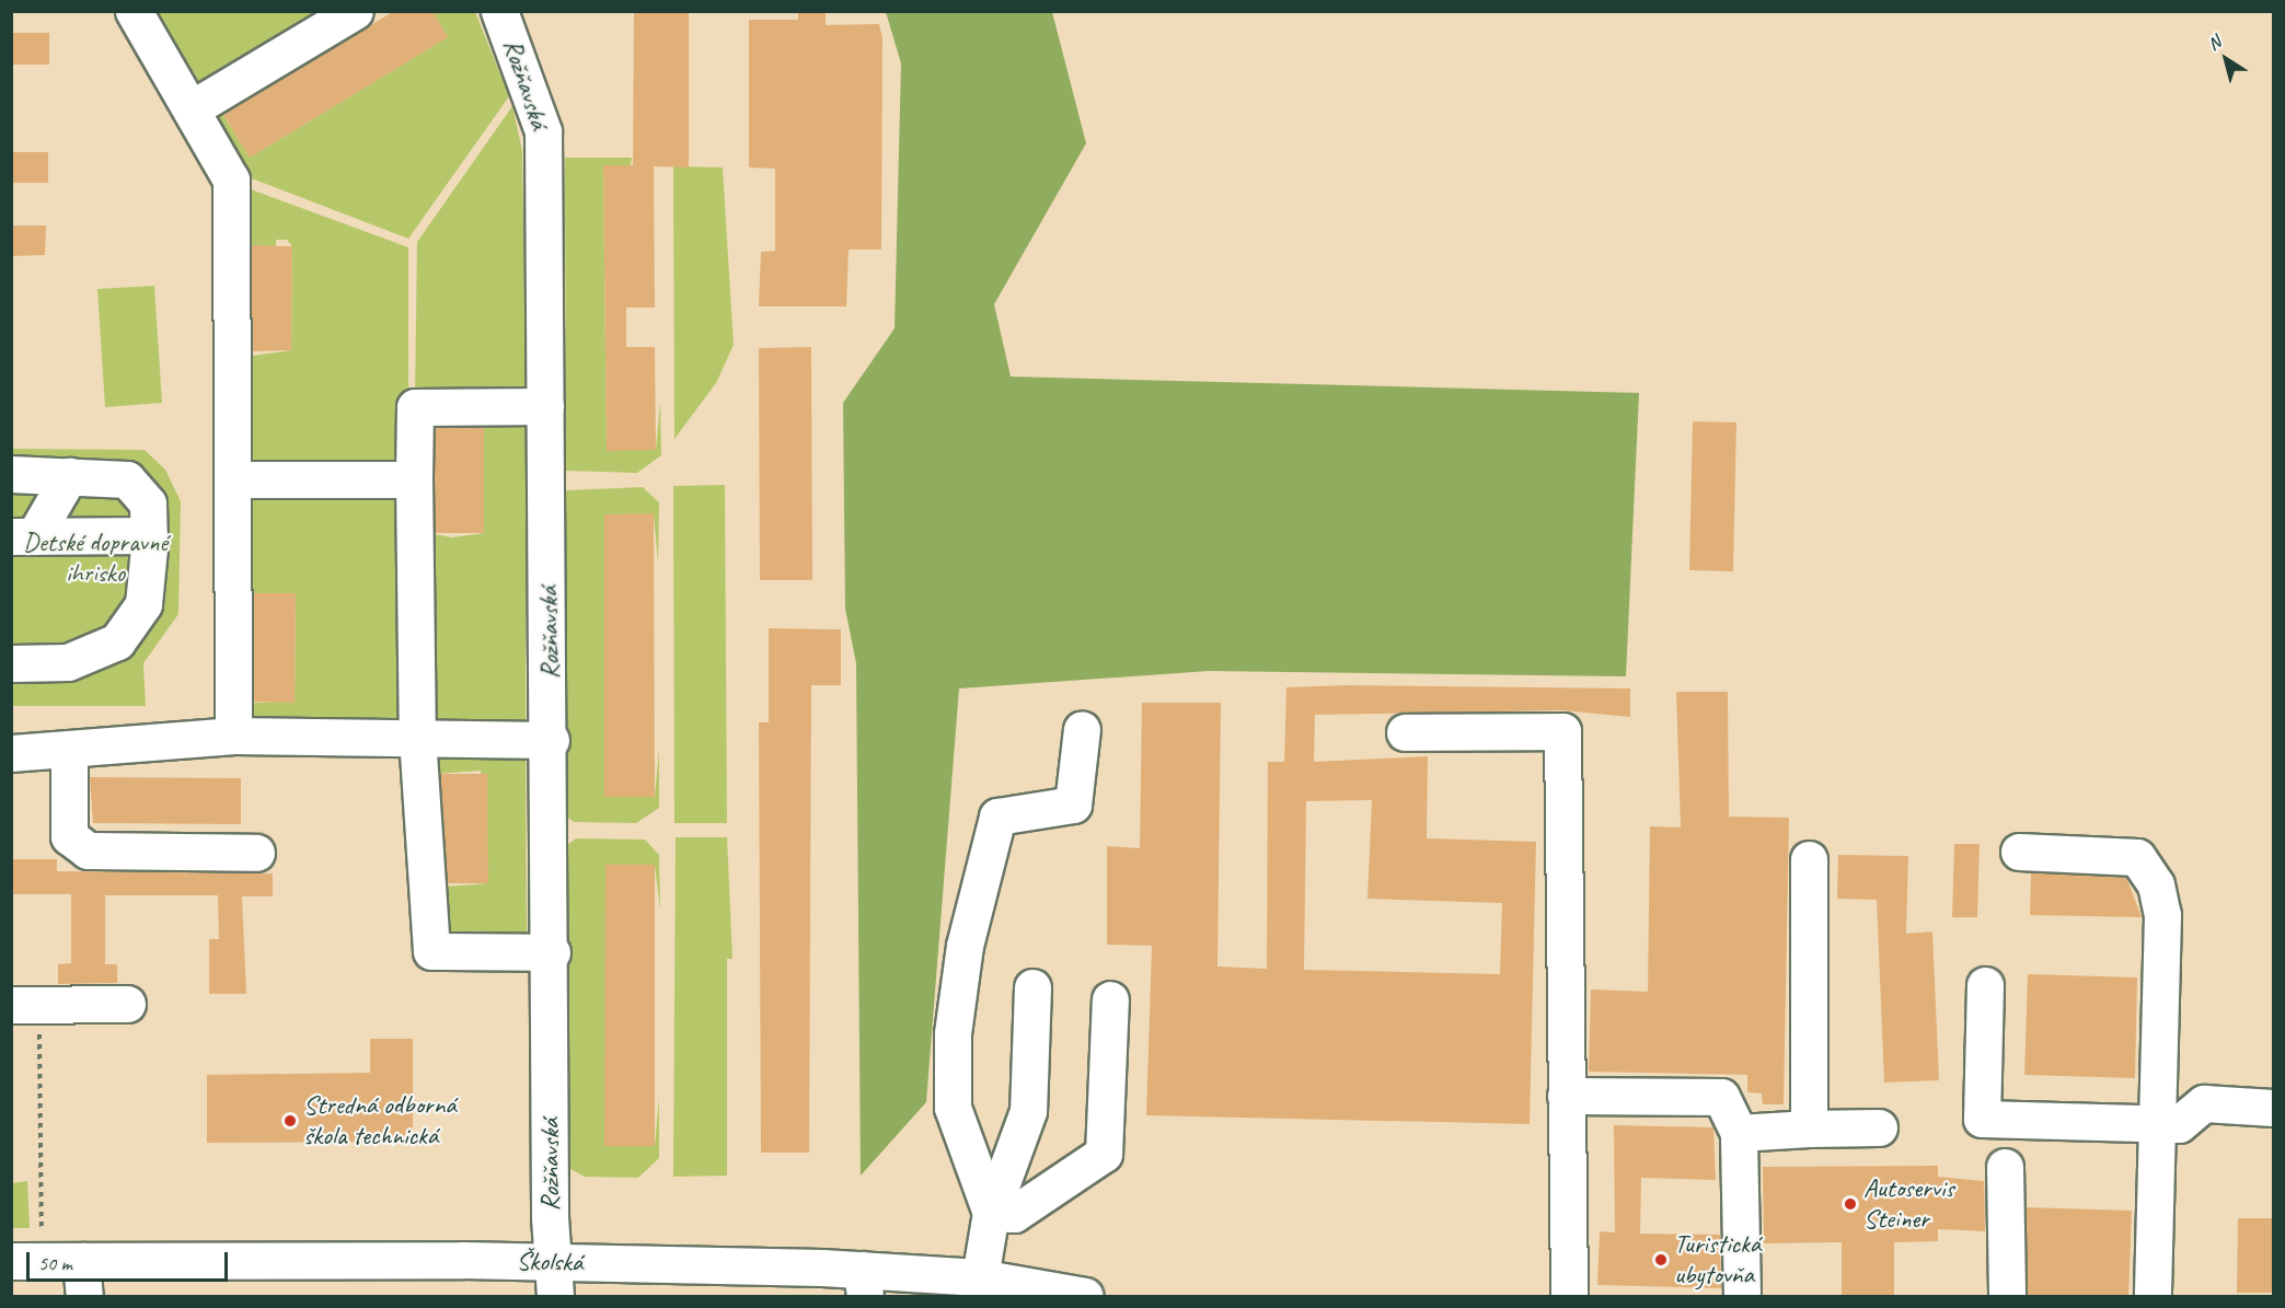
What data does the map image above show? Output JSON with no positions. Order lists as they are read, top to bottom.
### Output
{
  "streets": {
    "street": ["Rožňavská", "Školská"]
  },
  "crossings": [
    ["Rožňavská", "Školská"]
  ],
  "parks": ["Detské dopravné ihrisko"],
  "places": ["Stredná odborná škola technická", "Autoservis Steiner", "Turistická ubytovňa"],
  "scale_bar": "50 m",
  "north": "top left"
}
